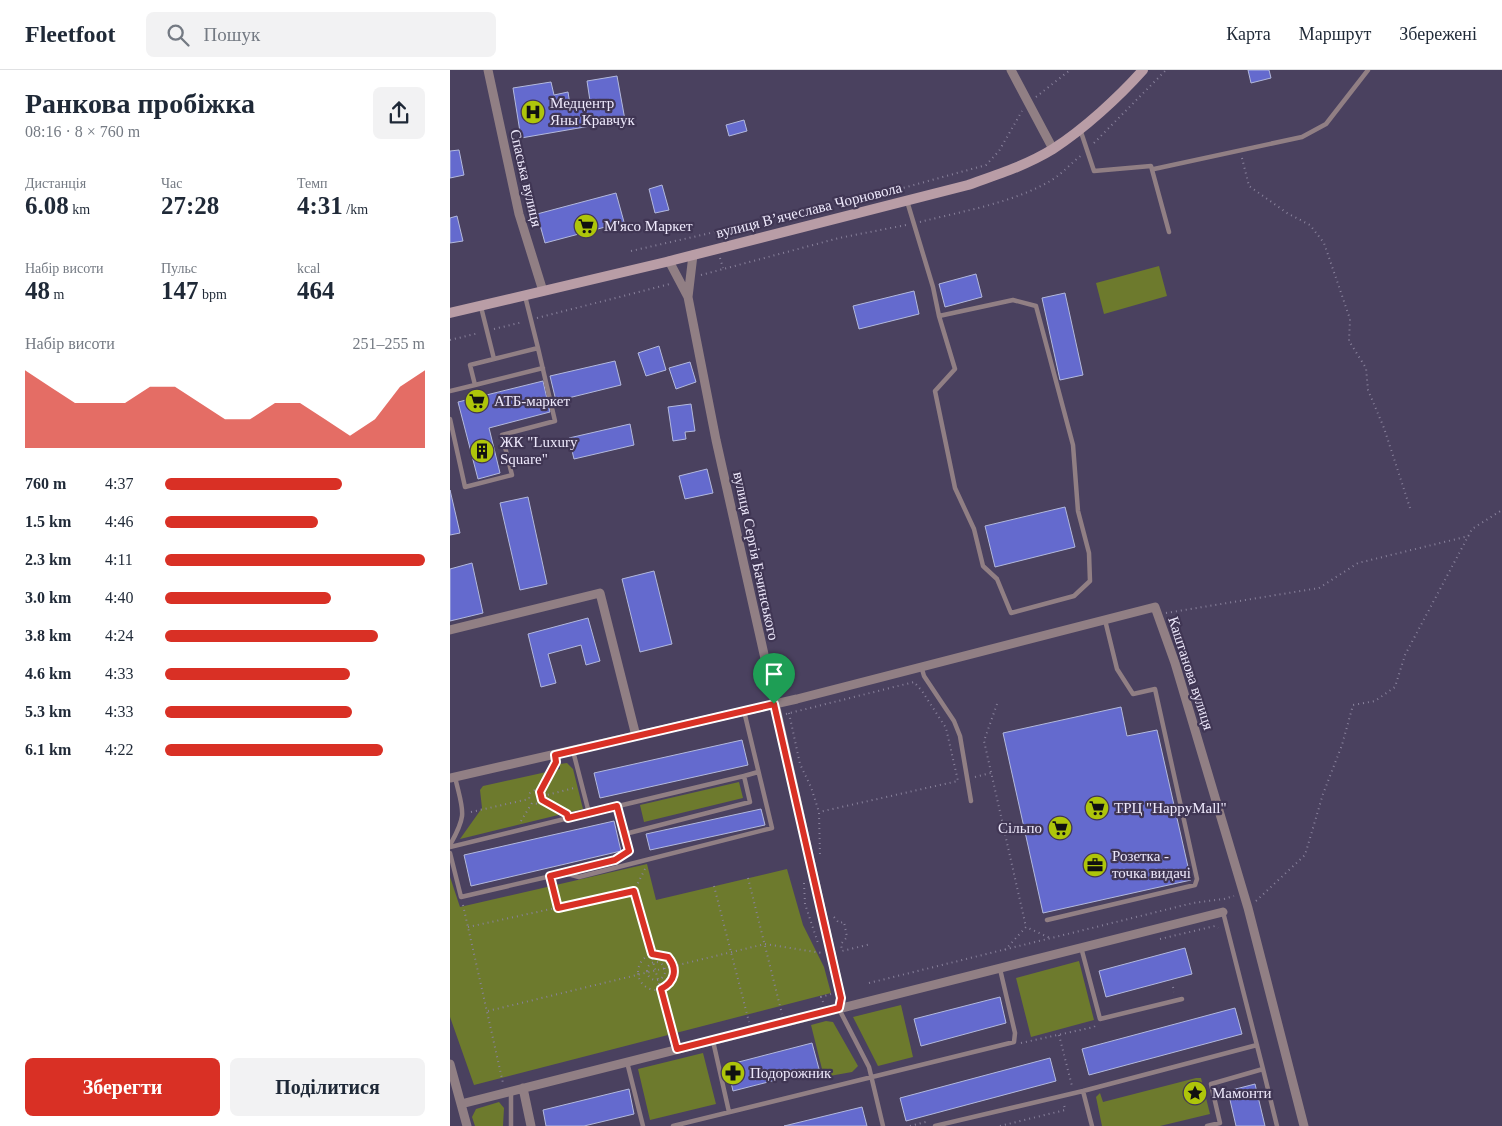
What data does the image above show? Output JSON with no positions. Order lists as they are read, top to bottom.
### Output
{
  "streets": {
    "main road": ["вулиця Вʼячеслава Чорновола"],
    "street": ["Спаська вулиця", "вулиця Сергія Бачинського", "Каштанова вулиця"]
  },
  "crossings": [
    ["Спаська вулиця", "вулиця Вʼячеслава Чорновола"],
    ["вулиця Вʼячеслава Чорновола", "вулиця Сергія Бачинського"],
    ["вулиця Сергія Бачинського", "Каштанова вулиця"]
  ],
  "places": {
    "hospital": ["Медцентр Яны Кравчук"],
    "supermarket": [
      "М'ясо Маркет",
      "АТБ-маркет",
      "ТРЦ \"HappyMall\"",
      "Сільпо"
    ],
    "building": ["ЖК \"Luxury Square\""],
    "office": ["Розетка - точка видачі"],
    "pharmacy": ["Подорожник"],
    "place": ["Мамонти"]
  },
  "page": {
    "header": "Fleetfoot",
    "search": "Пошук",
    "nav": ["Карта", "Маршрут", "Збережені"],
    "heading": ["Ранкова пробіжка", "08:16 · 8 × 760 m"],
    "stats": [
      ["Дистанція", "6.08 km"],
      ["Час", "27:28"],
      ["Темп", "4:31 /km"],
      ["Набір висоти", "48 m"],
      ["Пульс", "147 bpm"],
      ["kcal", "464"]
    ],
    "chart": ["Набір висоти", "251–255 m"],
    "list": [
      {
        "name": "760 m",
        "note": "4:37"
      },
      {
        "name": "1.5 km",
        "note": "4:46"
      },
      {
        "name": "2.3 km",
        "note": "4:11"
      },
      {
        "name": "3.0 km",
        "note": "4:40"
      },
      {
        "name": "3.8 km",
        "note": "4:24"
      },
      {
        "name": "4.6 km",
        "note": "4:33"
      },
      {
        "name": "5.3 km",
        "note": "4:33"
      },
      {
        "name": "6.1 km",
        "note": "4:22"
      }
    ],
    "buttons": ["Зберегти", "Поділитися"]
  }
}
